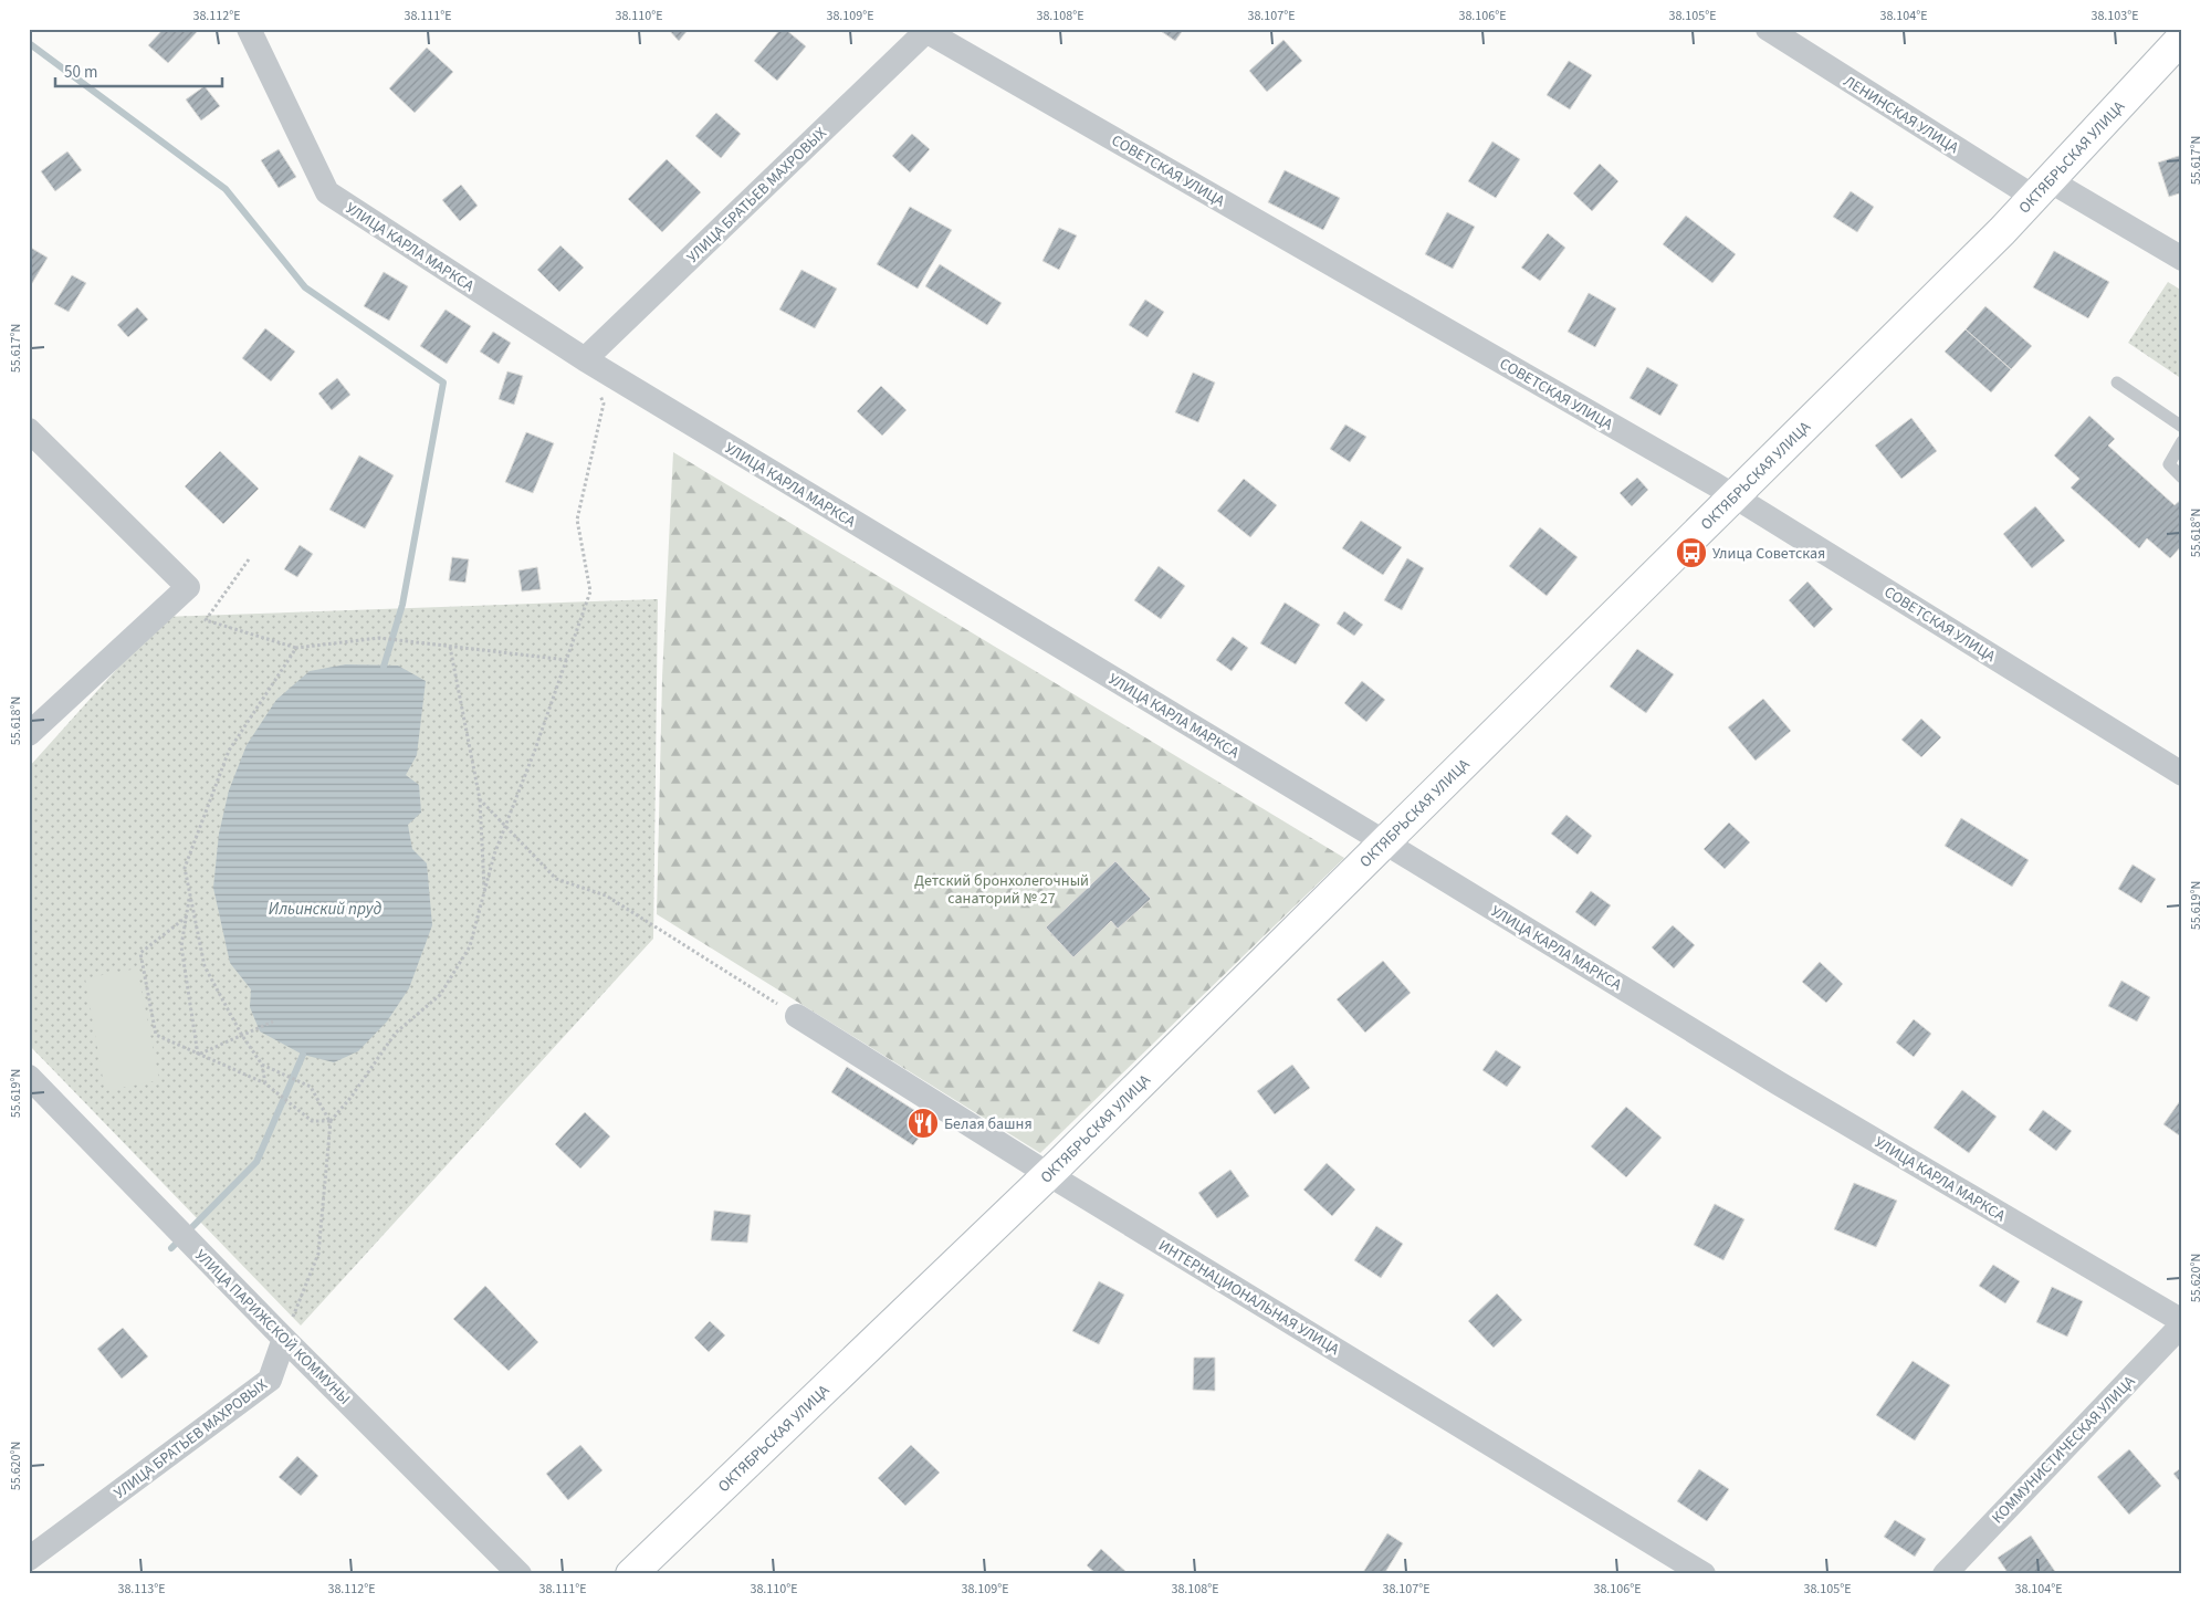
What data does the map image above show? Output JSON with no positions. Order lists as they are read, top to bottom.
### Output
{
  "streets": {
    "main road": ["ОКТЯБРЬСКАЯ УЛИЦА"],
    "street": [
      "ЛЕНИНСКАЯ УЛИЦА",
      "СОВЕТСКАЯ УЛИЦА",
      "УЛИЦА БРАТЬЕВ МАХРОВЫХ",
      "УЛИЦА КАРЛА МАРКСА",
      "ИНТЕРНАЦИОНАЛЬНАЯ УЛИЦА",
      "УЛИЦА ПАРИЖСКОЙ КОММУНЫ",
      "КОММУНИСТИЧЕСКАЯ УЛИЦА"
    ]
  },
  "crossings": [
    ["ЛЕНИНСКАЯ УЛИЦА", "ОКТЯБРЬСКАЯ УЛИЦА"],
    ["ОКТЯБРЬСКАЯ УЛИЦА", "СОВЕТСКАЯ УЛИЦА"],
    ["ОКТЯБРЬСКАЯ УЛИЦА", "УЛИЦА КАРЛА МАРКСА"],
    ["ОКТЯБРЬСКАЯ УЛИЦА", "ИНТЕРНАЦИОНАЛЬНАЯ УЛИЦА"],
    ["СОВЕТСКАЯ УЛИЦА", "УЛИЦА БРАТЬЕВ МАХРОВЫХ"],
    ["УЛИЦА БРАТЬЕВ МАХРОВЫХ", "УЛИЦА КАРЛА МАРКСА"],
    ["УЛИЦА БРАТЬЕВ МАХРОВЫХ", "УЛИЦА ПАРИЖСКОЙ КОММУНЫ"],
    ["УЛИЦА КАРЛА МАРКСА", "КОММУНИСТИЧЕСКАЯ УЛИЦА"]
  ],
  "water": ["Ильинский пруд"],
  "parks": ["Детский бронхолегочный санаторий № 27"],
  "places": {
    "bus stop": ["Улица Советская"],
    "restaurant": ["Белая башня"]
  },
  "scale_bar": "50 m",
  "coordinates": [
    "38.112°E",
    "38.111°E",
    "38.110°E",
    "38.109°E",
    "38.108°E",
    "38.107°E",
    "38.106°E",
    "38.105°E",
    "38.104°E",
    "38.103°E",
    "55.617°N",
    "55.618°N",
    "55.619°N",
    "55.620°N",
    "38.113°E"
  ]
}
